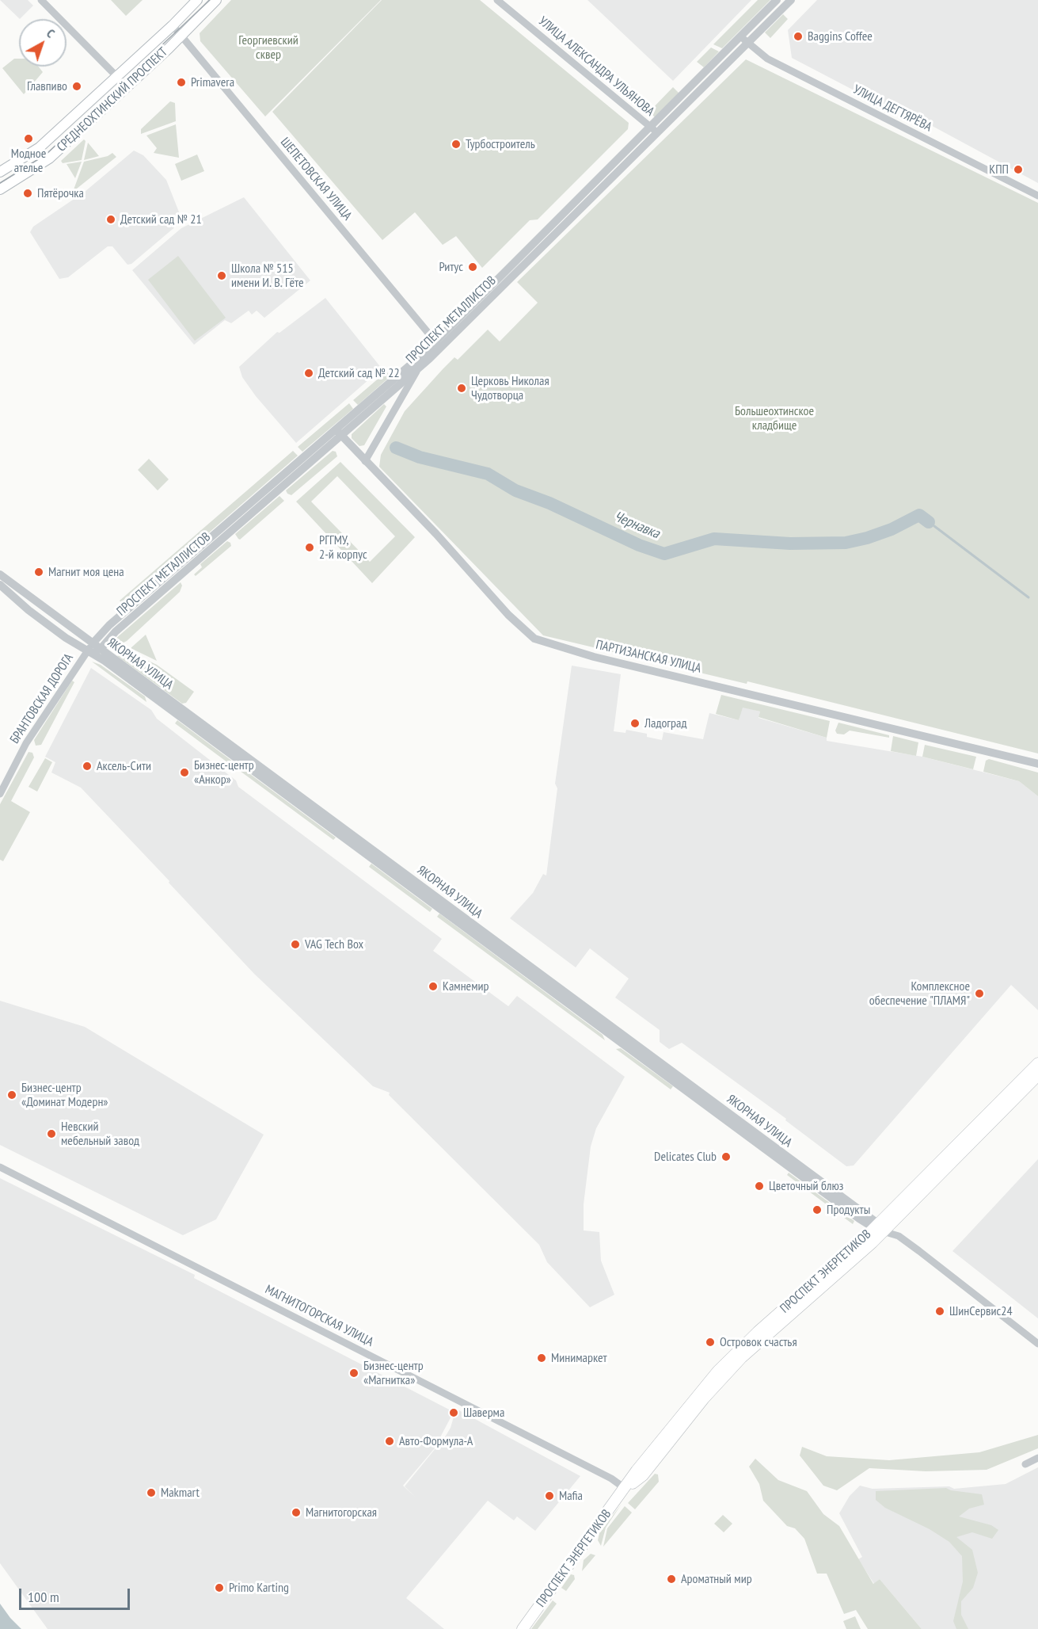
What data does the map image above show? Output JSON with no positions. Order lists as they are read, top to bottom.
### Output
{
  "streets": {
    "main road": ["СРЕДНЕОХТИНСКИЙ ПРОСПЕКТ", "ПРОСПЕКТ ЭНЕРГЕТИКОВ"],
    "street": [
      "УЛИЦА АЛЕКСАНДРА УЛЬЯНОВА",
      "УЛИЦА ДЕГТЯРЁВА",
      "ШЕПЕТОВСКАЯ УЛИЦА",
      "ПРОСПЕКТ МЕТАЛЛИСТОВ",
      "ПАРТИЗАНСКАЯ УЛИЦА",
      "ЯКОРНАЯ УЛИЦА",
      "БРАНТОВСКАЯ ДОРОГА",
      "МАГНИТОГОРСКАЯ УЛИЦА"
    ]
  },
  "crossings": [
    ["УЛИЦА АЛЕКСАНДРА УЛЬЯНОВА", "ПРОСПЕКТ МЕТАЛЛИСТОВ"],
    ["СРЕДНЕОХТИНСКИЙ ПРОСПЕКТ", "ШЕПЕТОВСКАЯ УЛИЦА"],
    ["УЛИЦА ДЕГТЯРЁВА", "ПРОСПЕКТ МЕТАЛЛИСТОВ"],
    ["ШЕПЕТОВСКАЯ УЛИЦА", "ПРОСПЕКТ МЕТАЛЛИСТОВ"],
    ["ПРОСПЕКТ МЕТАЛЛИСТОВ", "ПАРТИЗАНСКАЯ УЛИЦА"],
    ["ПРОСПЕКТ МЕТАЛЛИСТОВ", "ЯКОРНАЯ УЛИЦА"],
    ["ПРОСПЕКТ МЕТАЛЛИСТОВ", "БРАНТОВСКАЯ ДОРОГА"],
    ["ЯКОРНАЯ УЛИЦА", "БРАНТОВСКАЯ ДОРОГА"],
    ["ЯКОРНАЯ УЛИЦА", "ПРОСПЕКТ ЭНЕРГЕТИКОВ"],
    ["ПРОСПЕКТ ЭНЕРГЕТИКОВ", "МАГНИТОГОРСКАЯ УЛИЦА"]
  ],
  "water": ["Чернавка"],
  "parks": ["Георгиевский сквер", "Большеохтинское кладбище"],
  "places": [
    "Baggins Coffee",
    "Primavera",
    "Главпиво",
    "Модное ателье",
    "Турбостроитель",
    "КПП",
    "Пятёрочка",
    "Детский сад № 21",
    "Ритус",
    "Школа № 515 имени И. В. Гёте",
    "Детский сад № 22",
    "Церковь Николая Чудотворца",
    "РГГМУ, 2-й корпус",
    "Магнит моя цена",
    "Ладоград",
    "Аксель-Сити",
    "Бизнес-центр «Анкор»",
    "VAG Tech Box",
    "Камнемир",
    "Комплексное обеспечение \"ПЛАМЯ\"",
    "Бизнес-центр «Доминат Модерн»",
    "Невский мебельный завод",
    "Delicates Club",
    "Цветочный блюз",
    "Продукты",
    "ШинCервис24",
    "Островок счастья",
    "Минимаркет",
    "Бизнес-центр «Магнитка»",
    "Шаверма",
    "Авто-Формула-А",
    "Makmart",
    "Mafia",
    "Магнитогорская",
    "Ароматный мир",
    "Primo Karting"
  ],
  "scale_bar": "100 m",
  "north": "top right"
}
